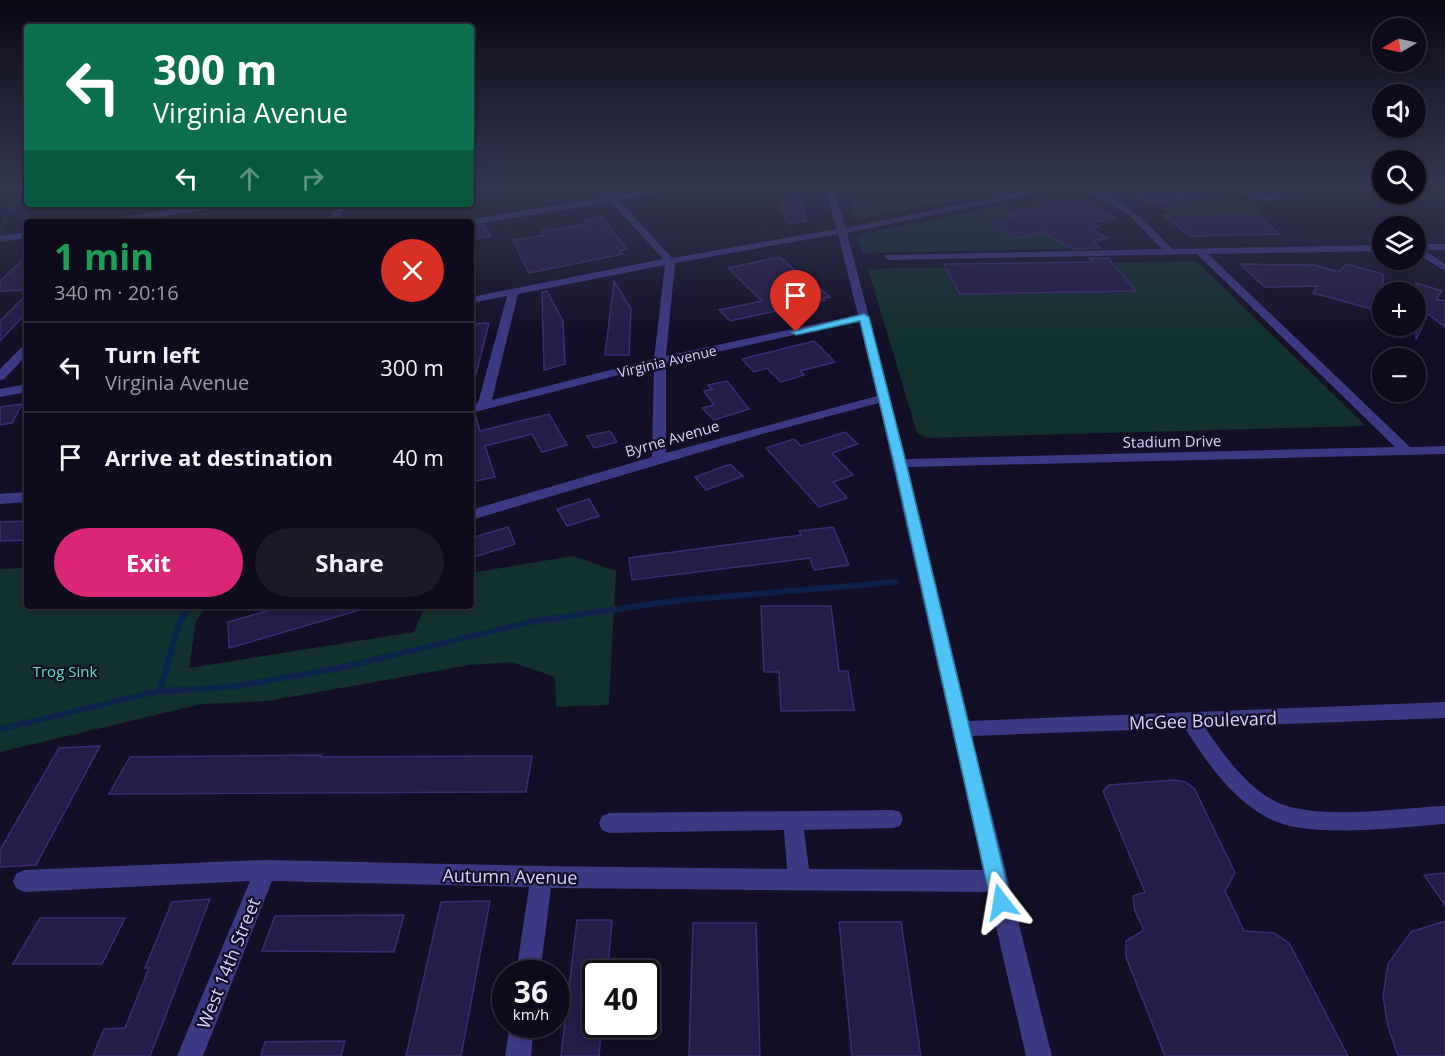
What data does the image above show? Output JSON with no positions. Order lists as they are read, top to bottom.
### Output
{
  "streets": {
    "street": [
      "Virginia Avenue",
      "Byrne Avenue",
      "Stadium Drive",
      "McGee Boulevard",
      "Autumn Avenue",
      "West 14th Street"
    ]
  },
  "crossings": [
    ["Autumn Avenue", "West 14th Street"]
  ],
  "parks": ["Trog Sink"],
  "north": "left",
  "page": {
    "map_buttons": ["+", "−"],
    "turn": ["300 m", "Virginia Avenue"],
    "heading": ["1 min", "340 m · 20:16"],
    "list": [
      {
        "name": "Turn left",
        "note": "Virginia Avenue",
        "value": "300 m"
      },
      {
        "name": "Arrive at destination",
        "value": "40 m"
      }
    ],
    "buttons": ["Exit", "Share"],
    "speed": "36 km/h",
    "limit": "40"
  }
}
